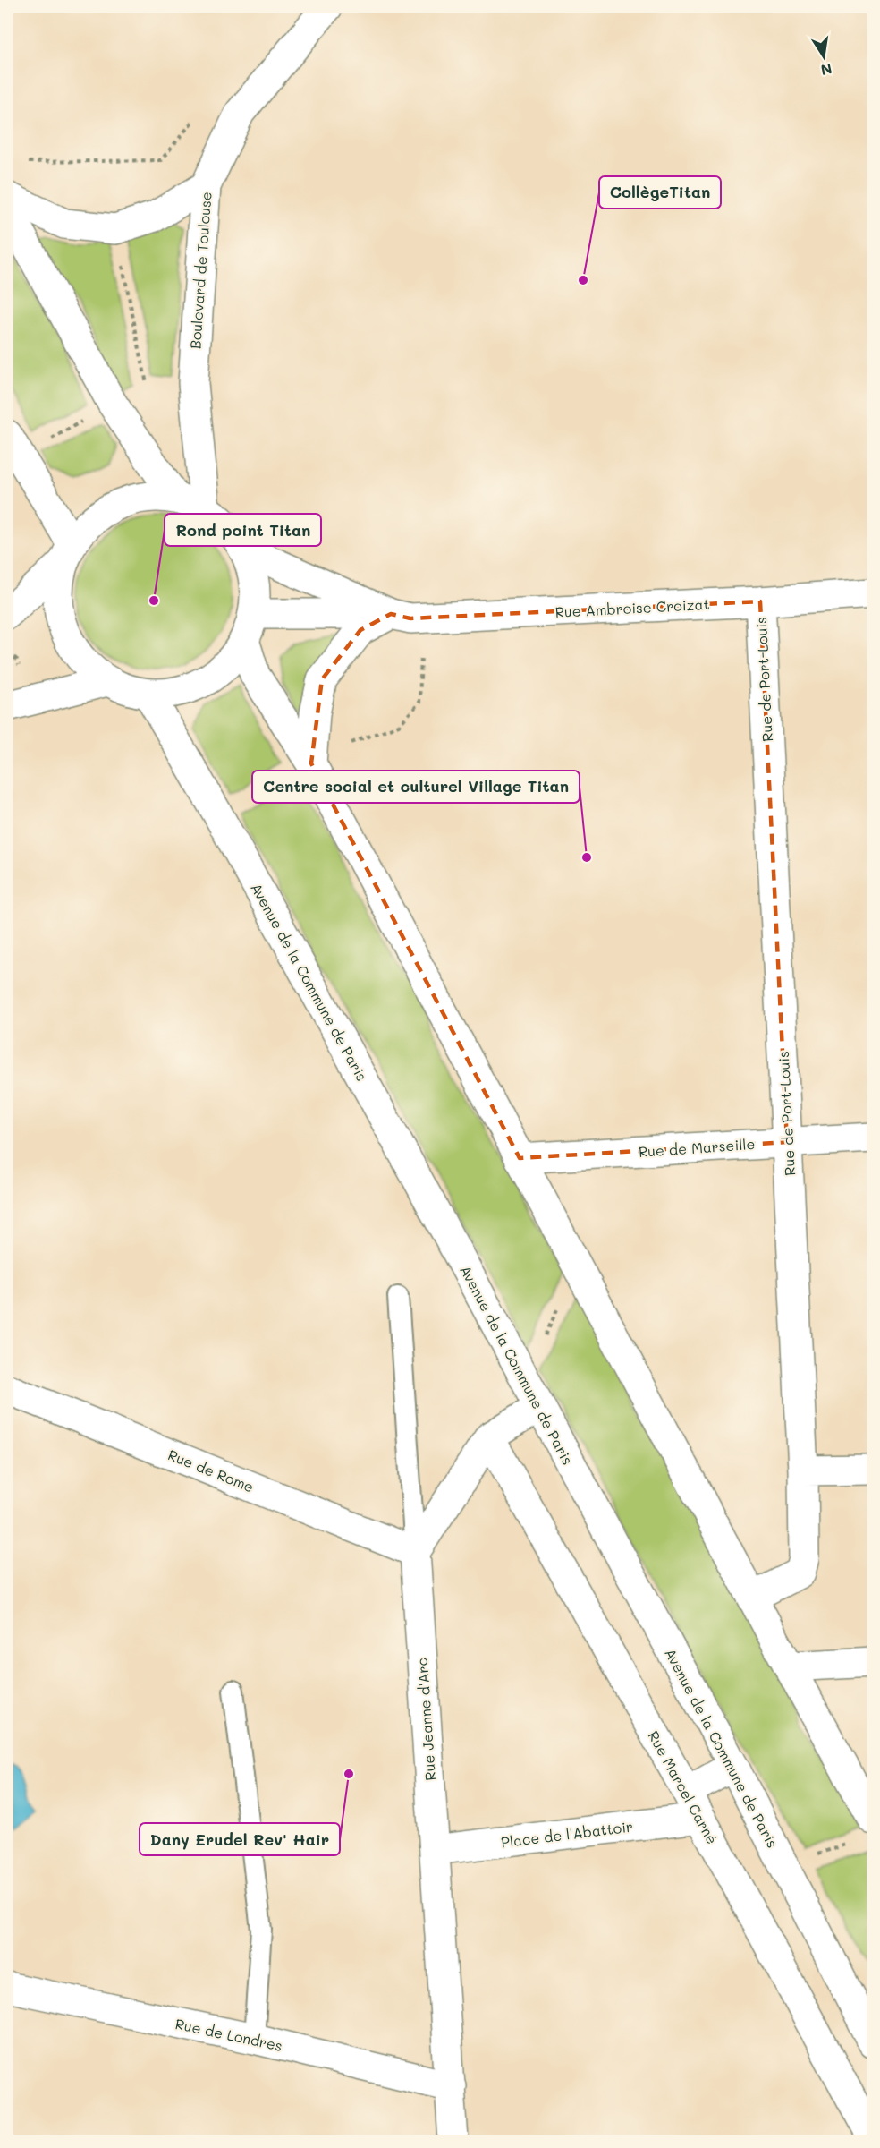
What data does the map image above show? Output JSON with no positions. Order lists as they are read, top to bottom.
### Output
{
  "streets": {
    "street": [
      "Boulevard de Toulouse",
      "Rue Ambroise Croizat",
      "Rue de Port-Louis",
      "Avenue de la Commune de Paris",
      "Rue de Marseille",
      "Rue de Rome",
      "Rue Jeanne d'Arc",
      "Rue Marcel Carné",
      "Place de l'Abattoir",
      "Rue de Londres"
    ]
  },
  "crossings": [
    ["Rue Ambroise Croizat", "Rue de Port-Louis"],
    ["Rue de Port-Louis", "Rue de Marseille"],
    ["Rue de Rome", "Rue Jeanne d'Arc"],
    ["Rue Jeanne d'Arc", "Place de l'Abattoir"],
    ["Rue Jeanne d'Arc", "Rue de Londres"],
    ["Rue Marcel Carné", "Place de l'Abattoir"]
  ],
  "places": [
    "CollègeTitan",
    "Rond point Titan",
    "Centre social et culturel Village Titan",
    "Dany Erudel Rev' Hair"
  ],
  "north": "bottom"
}
